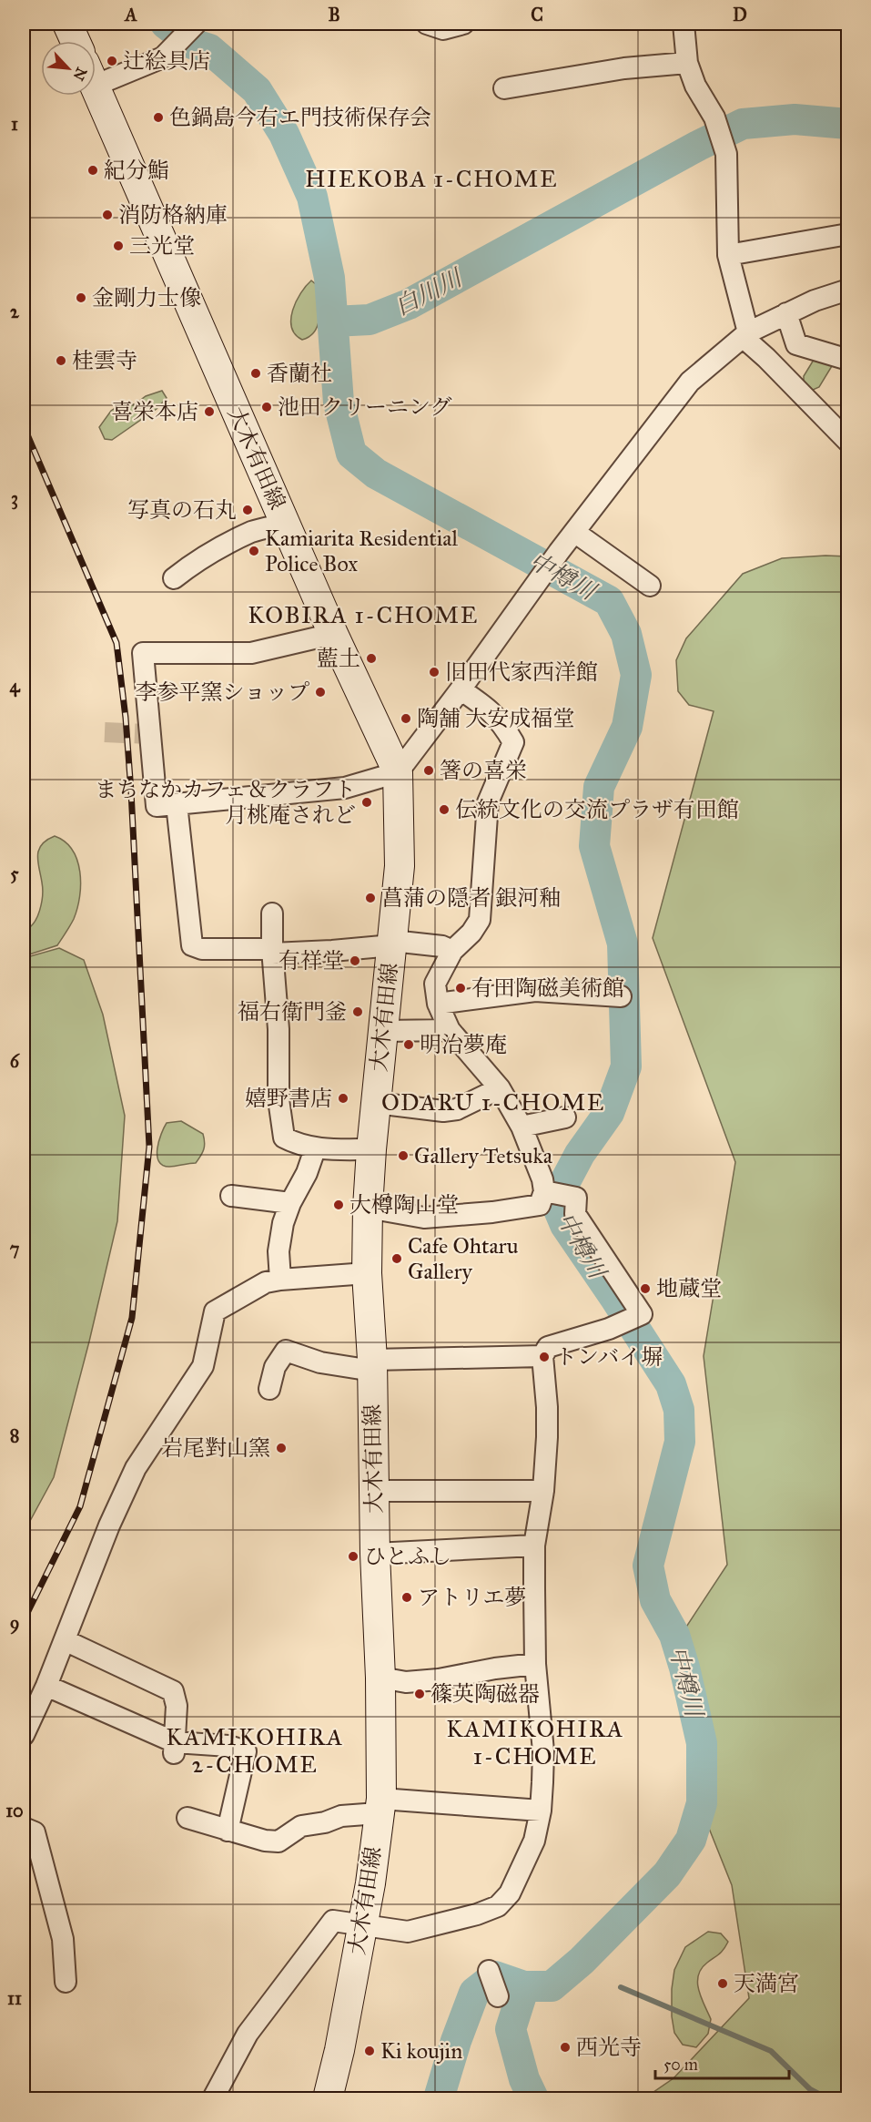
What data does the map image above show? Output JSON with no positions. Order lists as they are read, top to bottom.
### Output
{
  "streets": {
    "main road": ["大木有田線"]
  },
  "districts": [
    "HIEKOBA 1-CHOME",
    "KOBIRA 1-CHOME",
    "ODARU 1-CHOME",
    "KAMIKOHIRA 1-CHOME",
    "KAMIKOHIRA 2-CHOME"
  ],
  "water": ["白川川", "中樽川"],
  "places": [
    "辻絵具店",
    "色鍋島今右エ門技術保存会",
    "紀分鮨",
    "消防格納庫",
    "三光堂",
    "金剛力士像",
    "桂雲寺",
    "香蘭社",
    "池田クリーニング",
    "喜栄本店",
    "写真の石丸",
    "Kamiarita Residential Police Box",
    "藍土",
    "旧田代家西洋館",
    "李参平窯ショップ",
    "陶舗 大安成福堂",
    "箸の喜栄",
    "まちなかカフェ＆クラフト 月桃庵されど",
    "伝統文化の交流プラザ有田館",
    "菖蒲の隠者 銀河釉",
    "有祥堂",
    "有田陶磁美術館",
    "福右衛門釜",
    "明治夢庵",
    "嬉野書店",
    "Gallery Tetsuka",
    "大樽陶山堂",
    "Cafe Ohtaru Gallery",
    "地蔵堂",
    "トンバイ塀",
    "岩尾對山窯",
    "ひとふし",
    "アトリエ夢",
    "篠英陶磁器",
    "天満宮",
    "西光寺",
    "Ki koujin"
  ],
  "scale_bar": "50 m",
  "north": "bottom right",
  "grid": {
    "columns": [
      "A",
      "B",
      "C",
      "D"
    ],
    "rows": [
      "1",
      "2",
      "3",
      "4",
      "5",
      "6",
      "7",
      "8",
      "9",
      "10",
      "11"
    ]
  }
}
